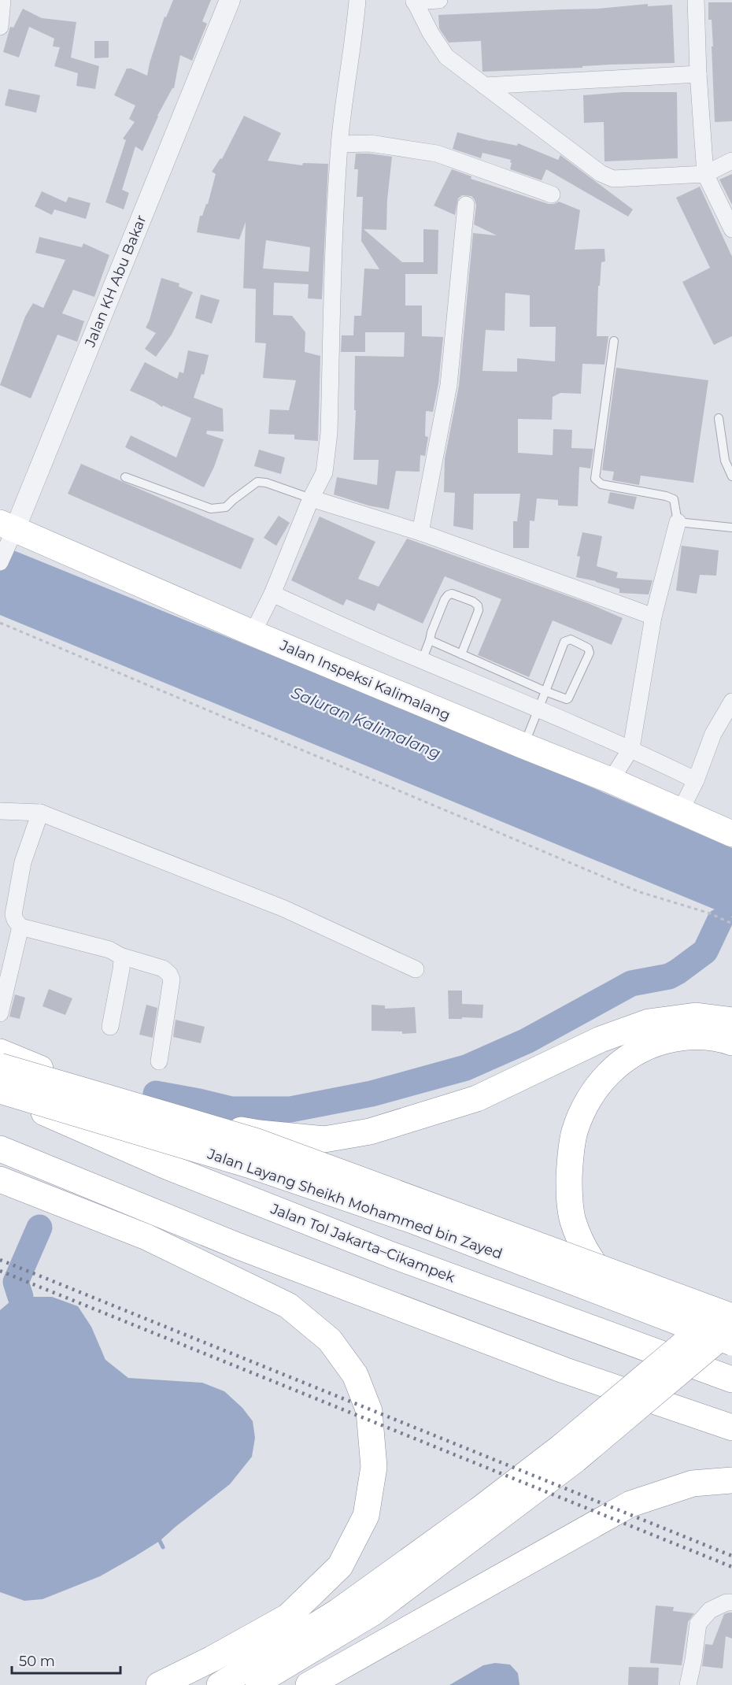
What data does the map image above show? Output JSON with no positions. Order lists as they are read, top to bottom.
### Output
{
  "streets": {
    "main road": ["Jalan Inspeksi Kalimalang", "Jalan Layang Sheikh Mohammed bin Zayed", "Jalan Tol Jakarta–Cikampek"],
    "street": ["Jalan KH Abu Bakar"]
  },
  "crossings": [
    ["Jalan KH Abu Bakar", "Jalan Inspeksi Kalimalang"],
    ["Jalan Layang Sheikh Mohammed bin Zayed", "Jalan Tol Jakarta–Cikampek"]
  ],
  "water": ["Saluran Kalimalang"],
  "scale_bar": "50 m"
}
